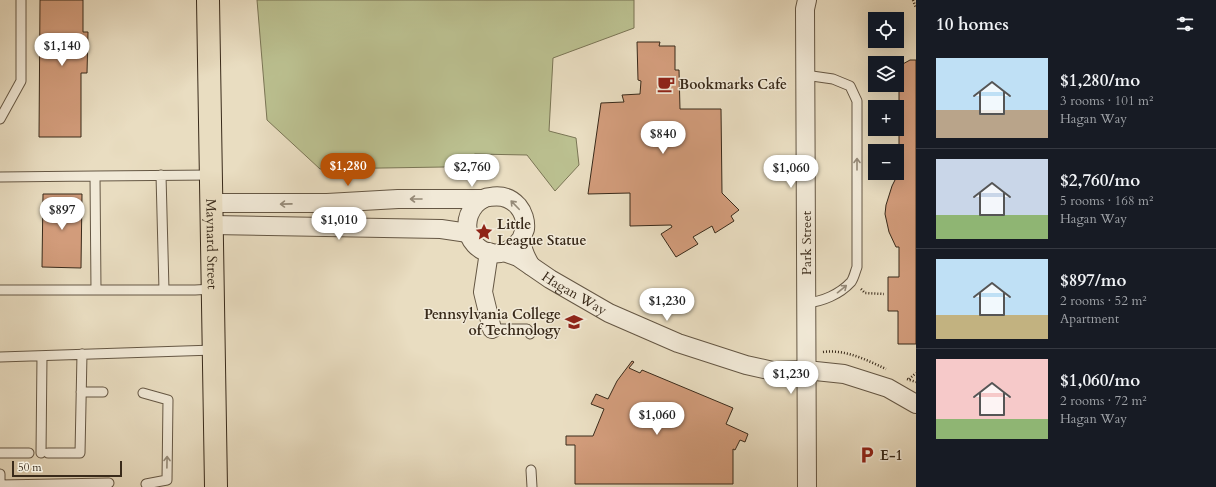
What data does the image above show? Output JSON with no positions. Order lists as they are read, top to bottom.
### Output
{
  "streets": {
    "main road": ["Maynard Street"],
    "street": ["Park Street", "Hagan Way"]
  },
  "crossings": [
    ["Maynard Street", "Hagan Way"],
    ["Park Street", "Hagan Way"]
  ],
  "places": {
    "cafe": ["Bookmarks Cafe"],
    "place": ["Little League Statue"],
    "school or university": ["Pennsylvania College of Technology"],
    "parking": ["E-1"]
  },
  "scale_bar": "50 m",
  "page": {
    "heading": "10 homes",
    "map_buttons": ["+", "−"],
    "price": [
      "$1,140",
      "$840",
      "$1,280",
      "$2,760",
      "$1,060",
      "$897",
      "$1,010",
      "$1,230",
      "$1,230",
      "$1,060"
    ],
    "list": [
      {
        "name": "$1,280/mo",
        "note": "3 rooms · 101 m² · Hagan Way"
      },
      {
        "name": "$2,760/mo",
        "note": "5 rooms · 168 m² · Hagan Way"
      },
      {
        "name": "$897/mo",
        "note": "2 rooms · 52 m² · Apartment"
      },
      {
        "name": "$1,060/mo",
        "note": "2 rooms · 72 m² · Hagan Way"
      }
    ],
    "scale": "50 m"
  }
}
